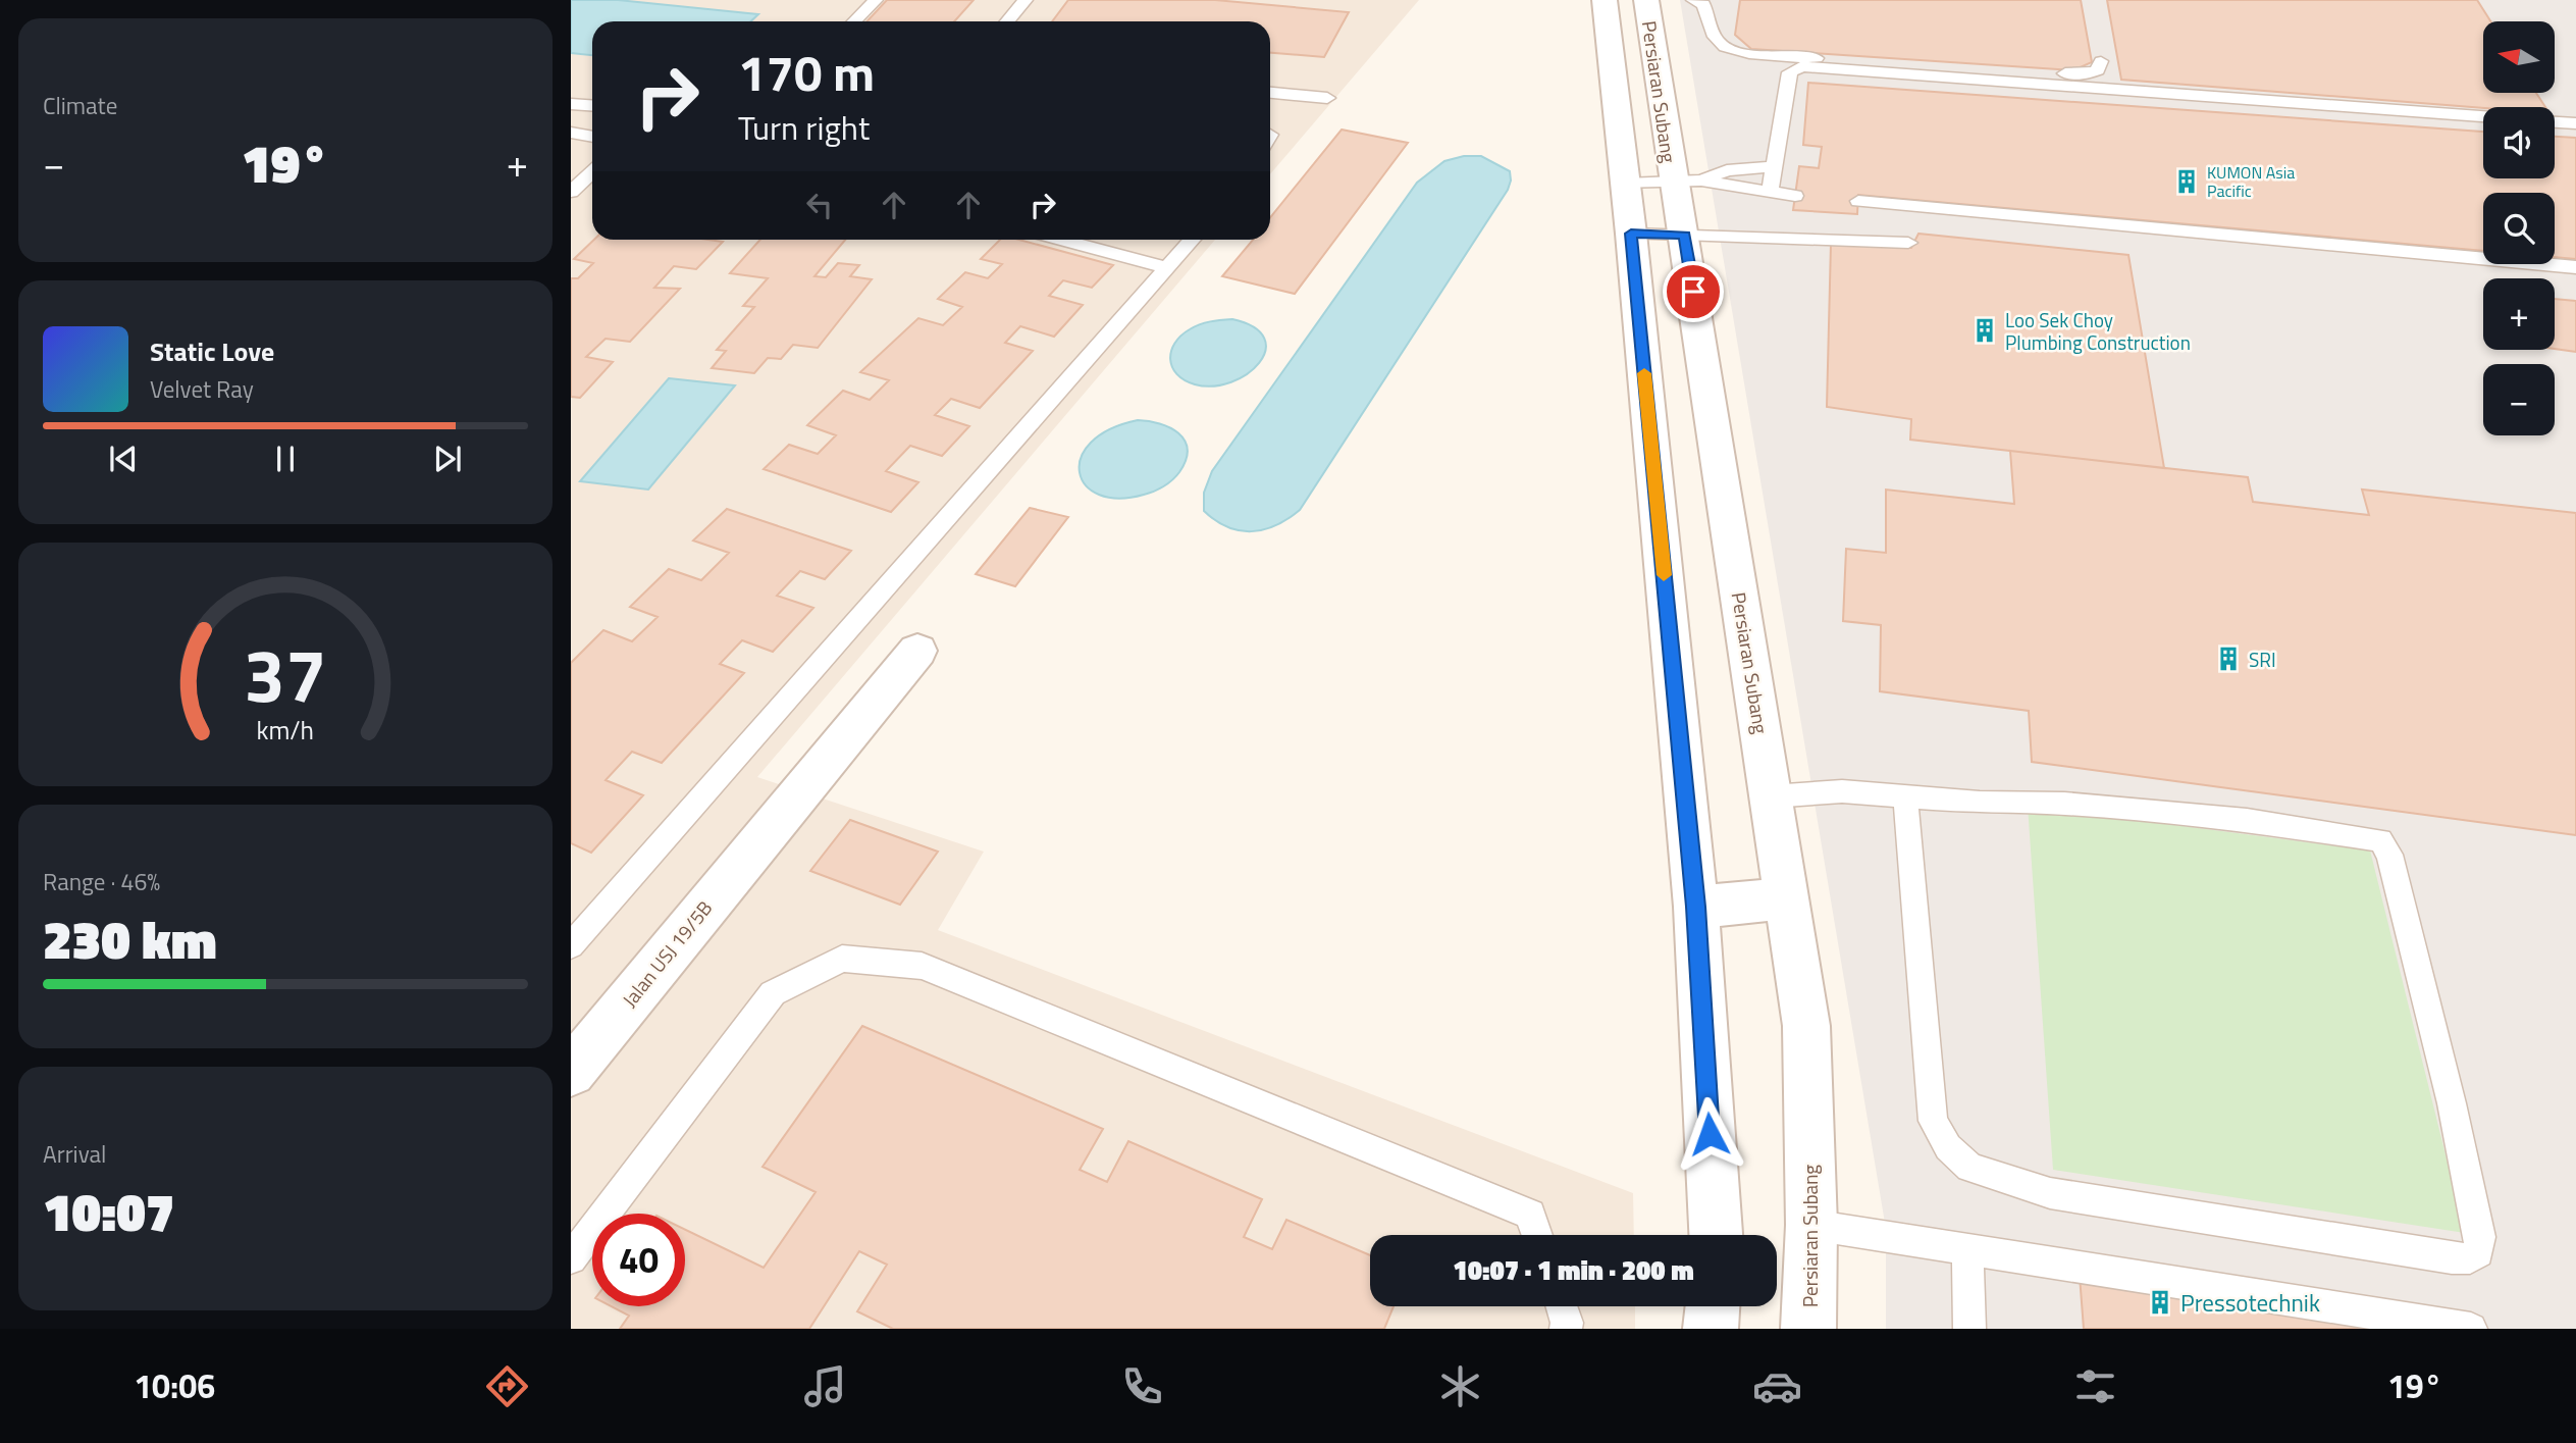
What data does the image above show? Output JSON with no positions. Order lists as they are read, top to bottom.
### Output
{
  "streets": {
    "street": ["Persiaran Subang", "Jalan USJ 19/5B"]
  },
  "places": {
    "building": [
      "KUMON Asia Pacific",
      "Loo Sek Choy Plumbing Construction",
      "SRI",
      "Pressotechnik"
    ]
  },
  "north": "left",
  "page": {
    "tile": [
      "Climate",
      ["Range · 46%", "230 km"],
      ["Arrival", "10:07"]
    ],
    "map_buttons": ["+", "−"],
    "turn": ["170 m", "Turn right"],
    "heat": ["−", "19°", "+"],
    "song": ["Static Love", "Velvet Ray"],
    "limit": "40",
    "trip": "10:07 · 1 min · 200 m",
    "tabs": ["10:06", "19°"],
    "gauge": ["37", "km/h"]
  }
}
